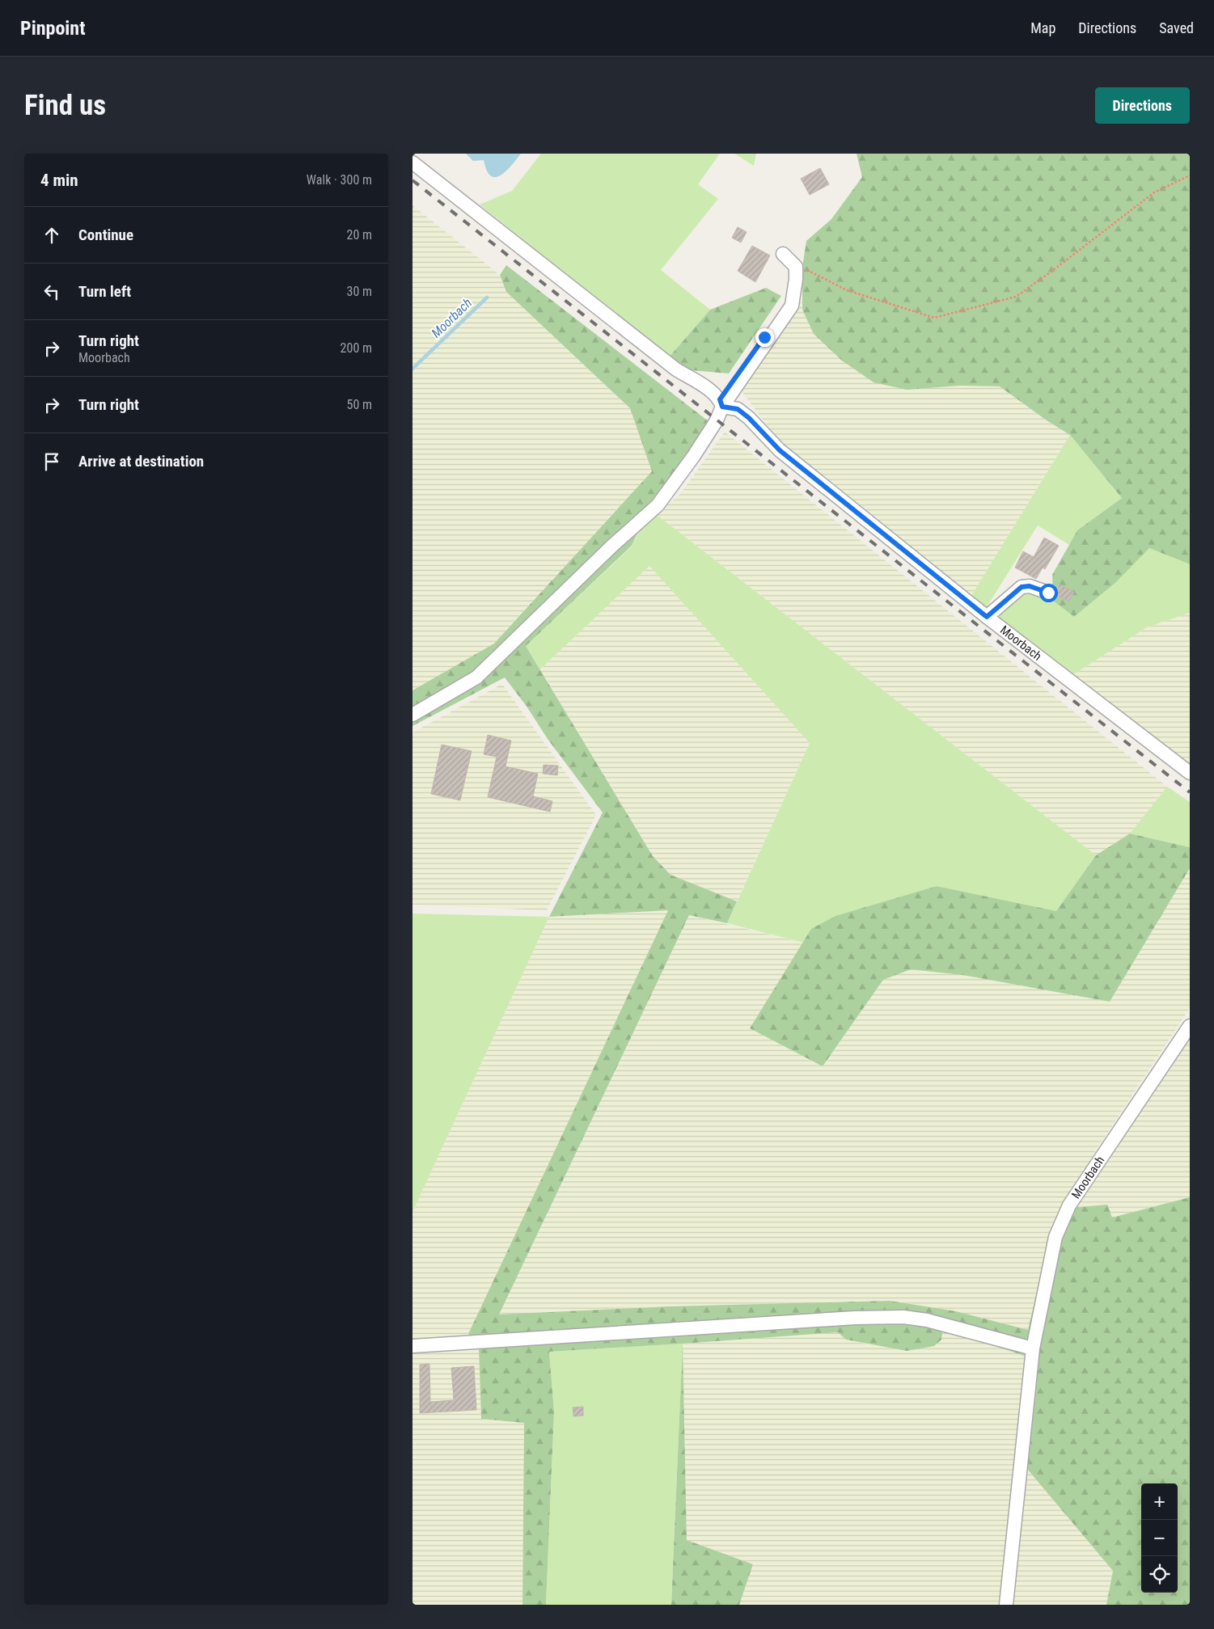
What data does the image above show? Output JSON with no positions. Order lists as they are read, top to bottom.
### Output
{
  "streets": {
    "street": ["Moorbach"]
  },
  "water": ["Moorbach"],
  "page": {
    "header": "Pinpoint",
    "nav": ["Map", "Directions", "Saved"],
    "buttons": "Directions",
    "title": "Find us",
    "heading": ["4 min", "Walk · 300 m"],
    "list": [
      ["Continue", "20 m"],
      ["Turn left", "30 m"],
      ["Turn right", "Moorbach", "200 m"],
      ["Turn right", "50 m"],
      "Arrive at destination"
    ],
    "map_buttons": ["+", "−"]
  }
}
